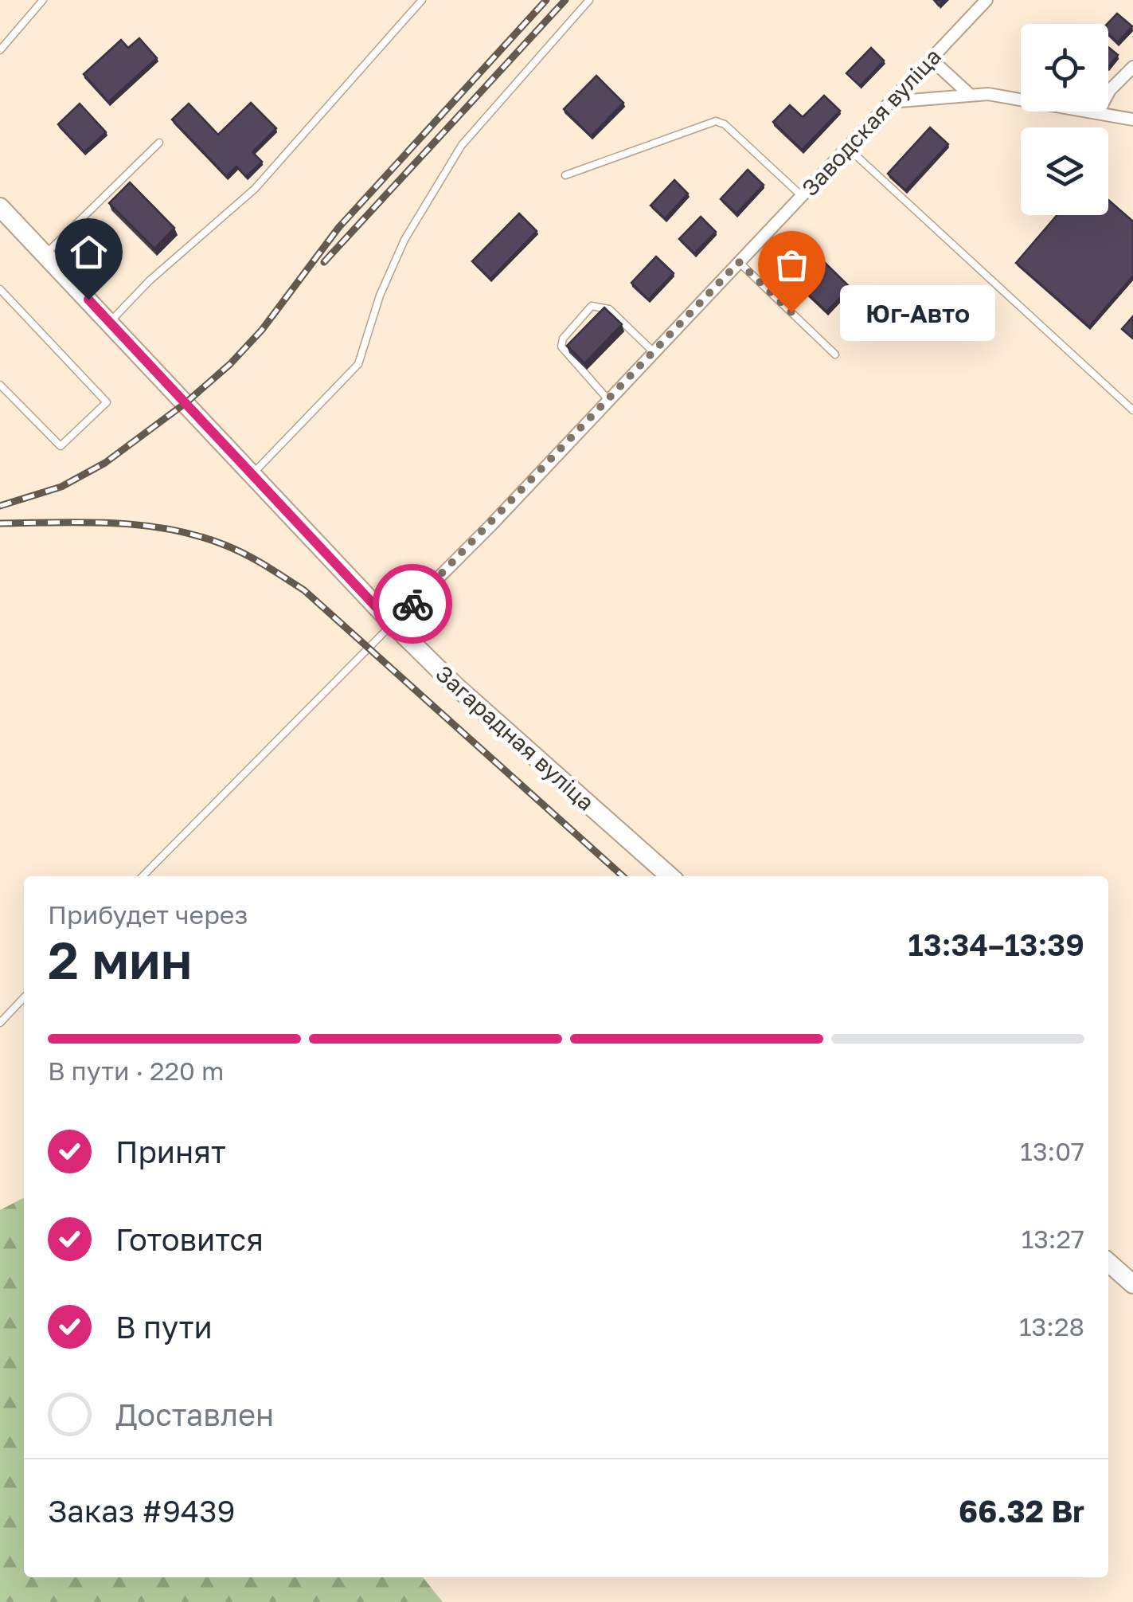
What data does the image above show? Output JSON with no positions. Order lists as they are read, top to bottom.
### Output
{
  "streets": {
    "main road": ["Загарадная вуліца"],
    "street": ["Заводская вуліца"]
  },
  "crossings": [
    ["Заводская вуліца", "Загарадная вуліца"]
  ],
  "places": ["Юг-Авто"],
  "page": {
    "bubble": "Юг-Авто",
    "heading": ["2 мин", "Прибудет через", "13:34–13:39"],
    "panel": ["Заказ #9439", "66.32 Br"],
    "bar": "В пути · 220 m",
    "list": [
      ["Принят", "13:07"],
      ["Готовится", "13:27"],
      ["В пути", "13:28"],
      "Доставлен"
    ]
  }
}
